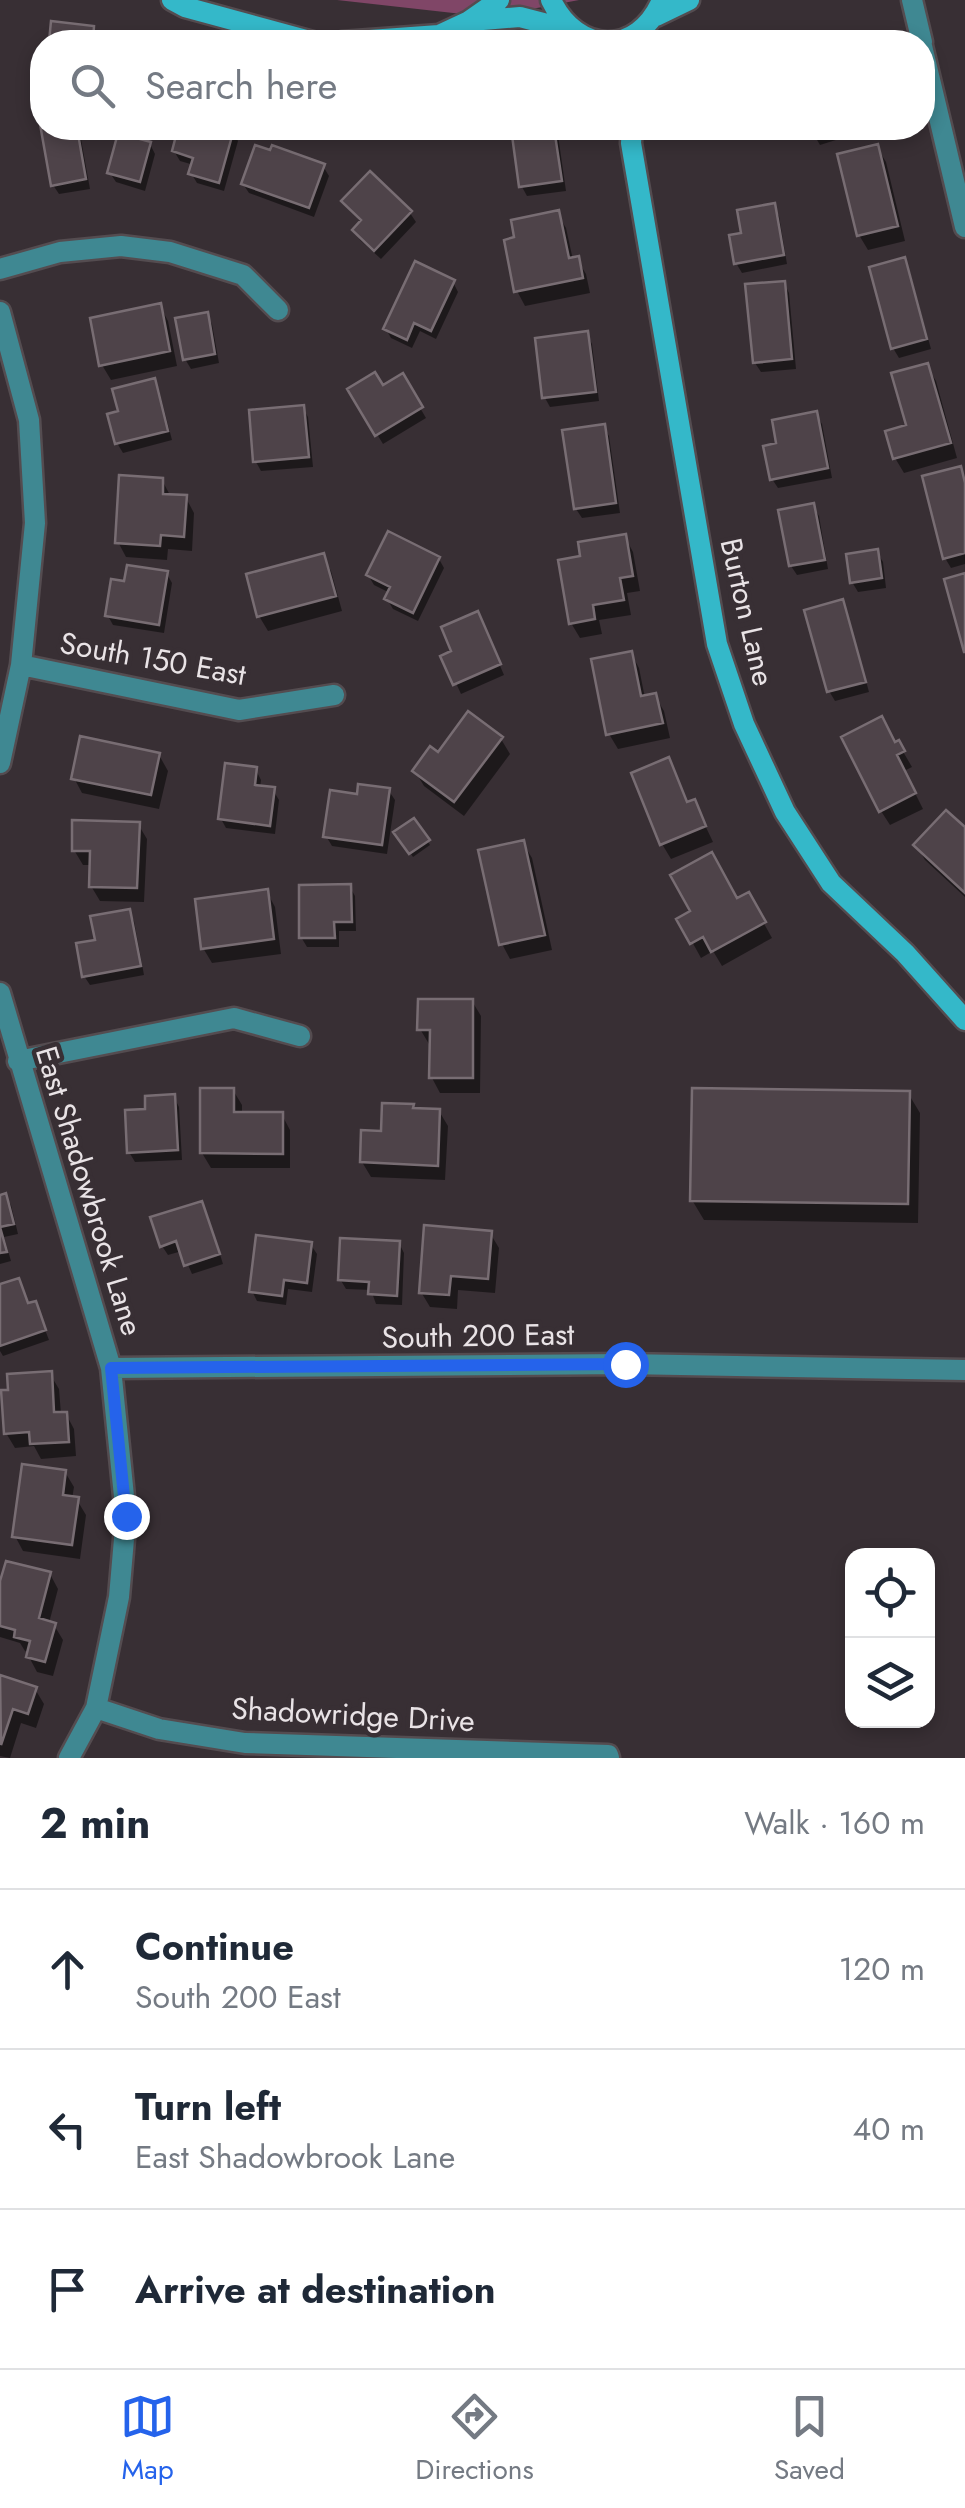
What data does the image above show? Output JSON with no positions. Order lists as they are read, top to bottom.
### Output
{
  "streets": {
    "street": [
      "Burton Lane",
      "South 150 East",
      "East Shadowbrook Lane",
      "South 200 East",
      "Shadowridge Drive"
    ]
  },
  "crossings": [
    ["East Shadowbrook Lane", "South 200 East"],
    ["East Shadowbrook Lane", "Shadowridge Drive"]
  ],
  "page": {
    "search": "Search here",
    "heading": ["2 min", "Walk · 160 m"],
    "list": [
      ["Continue", "South 200 East", "120 m"],
      ["Turn left", "East Shadowbrook Lane", "40 m"],
      "Arrive at destination"
    ],
    "nav": ["Map", "Directions", "Saved"]
  }
}
